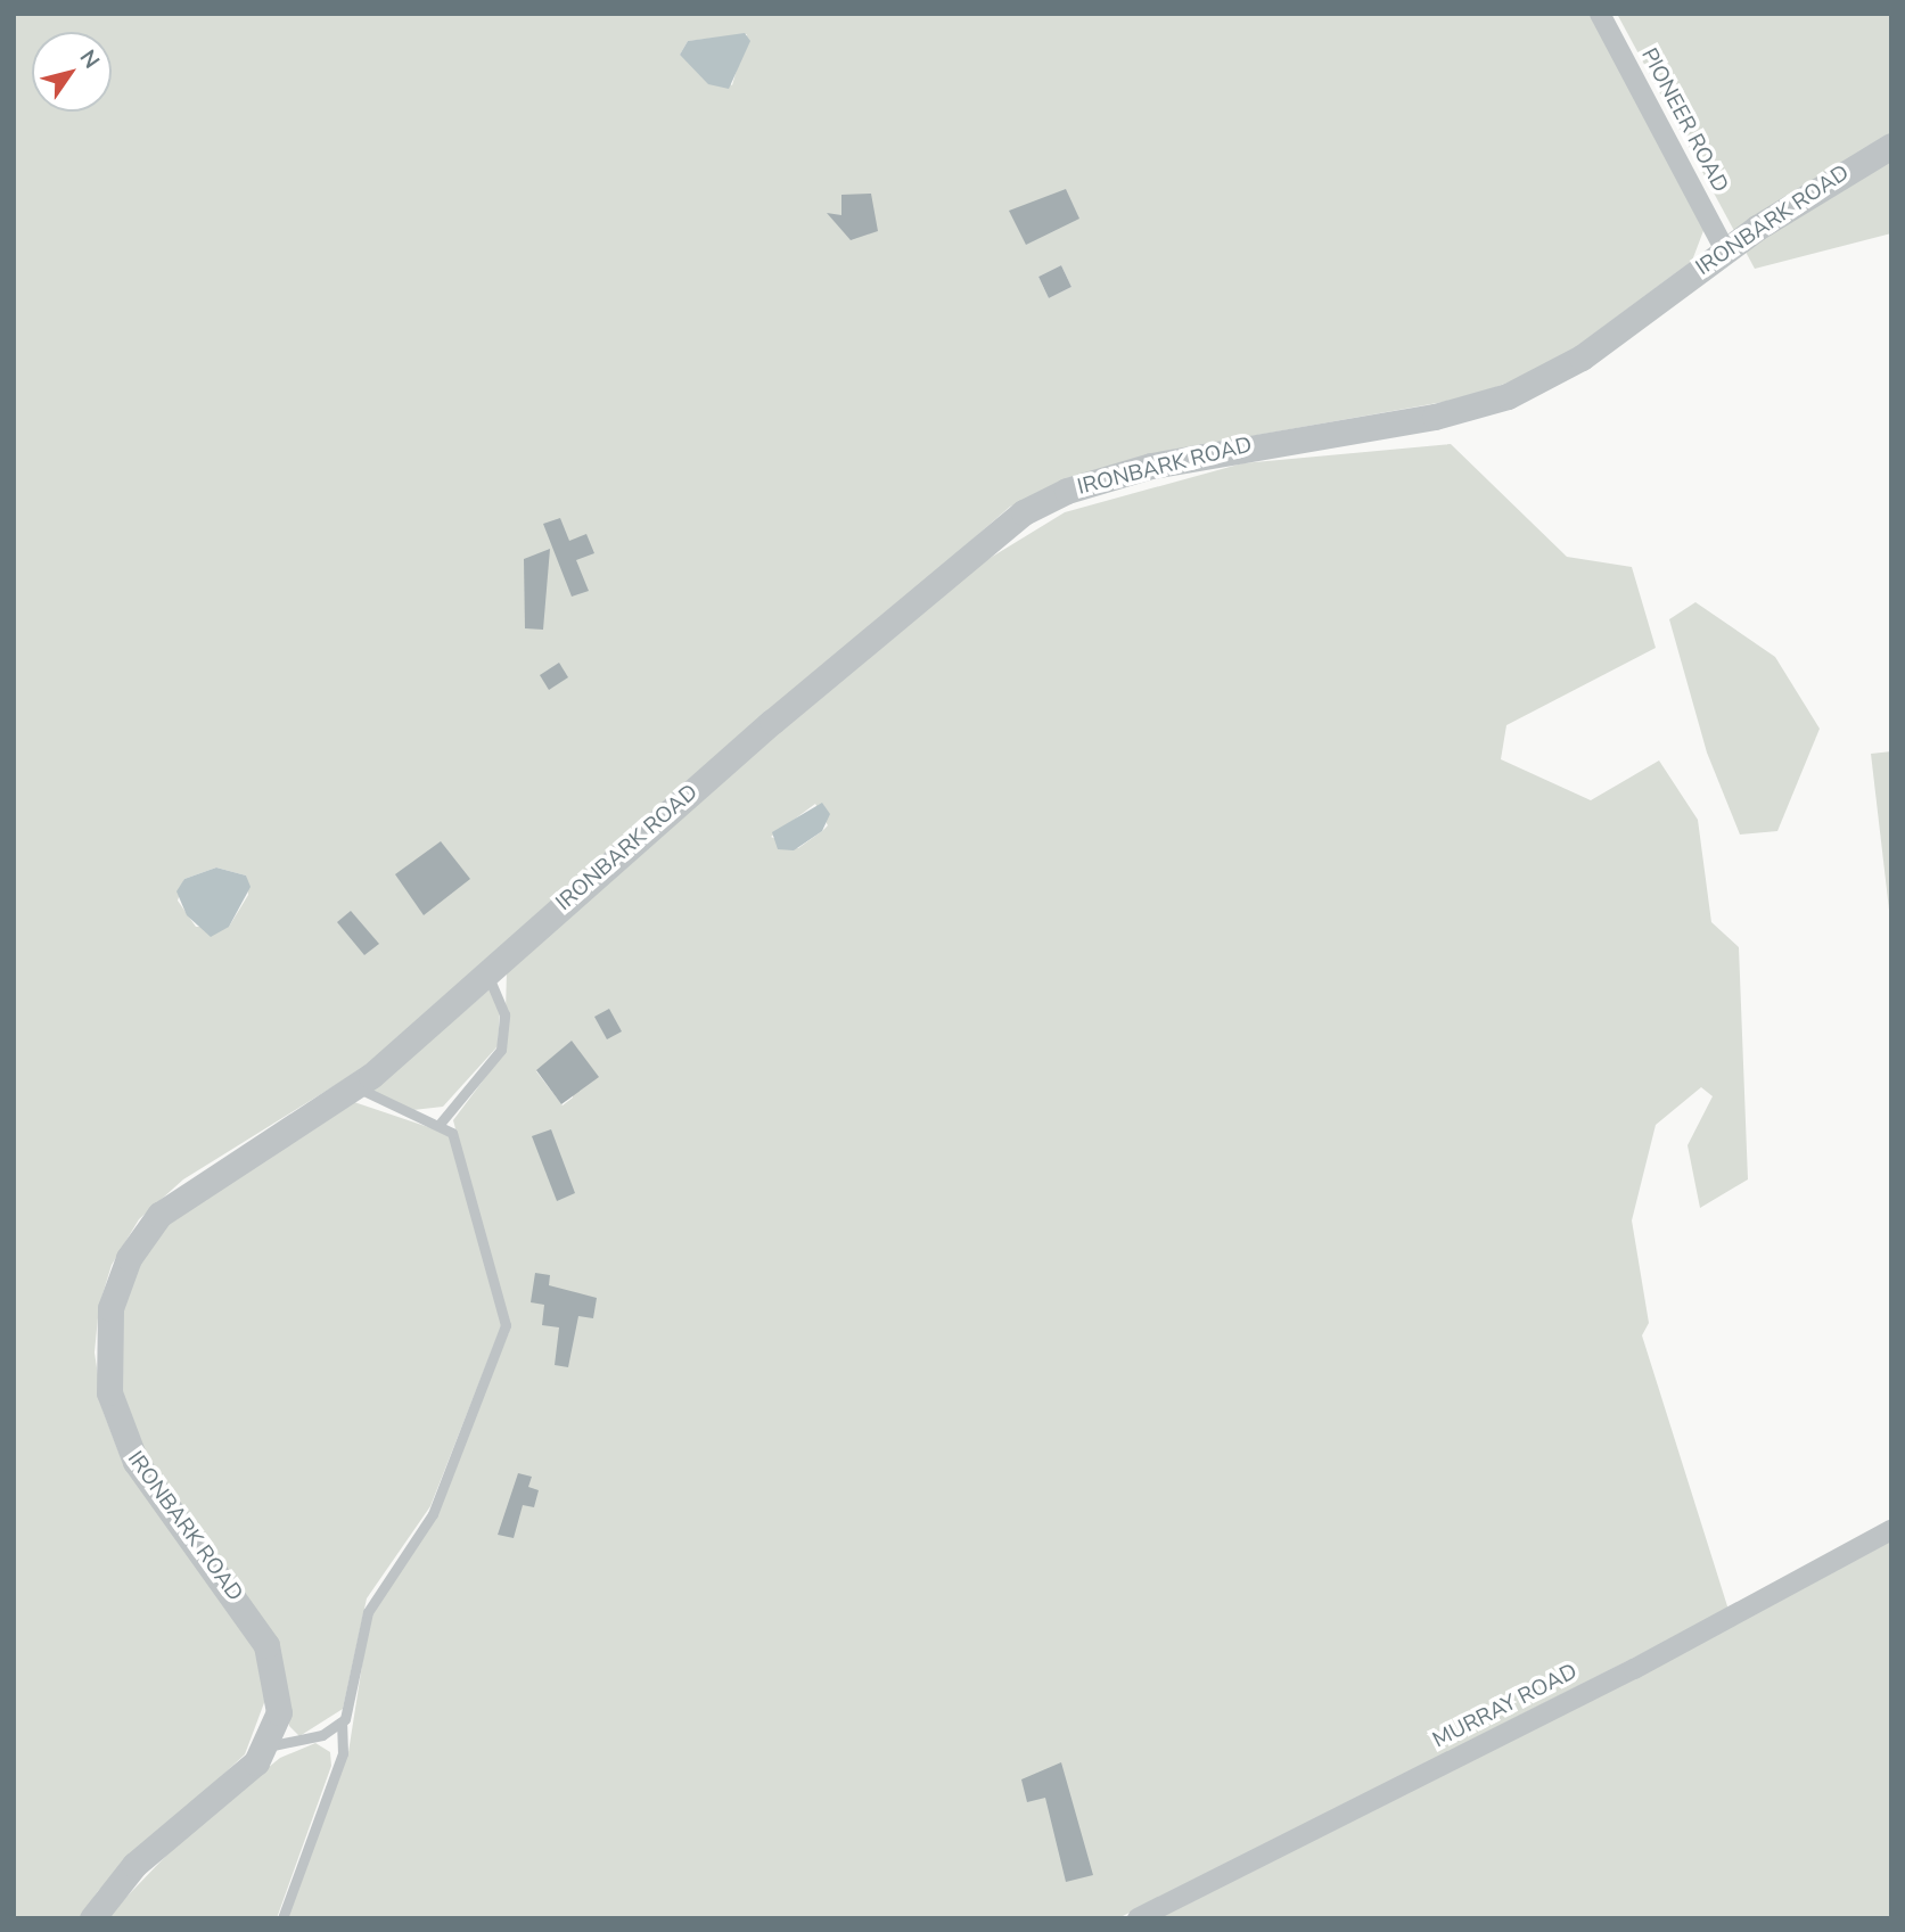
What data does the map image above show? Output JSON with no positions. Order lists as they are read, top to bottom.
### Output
{
  "streets": {
    "street": ["PIONEER ROAD", "IRONBARK ROAD", "MURRAY ROAD"]
  },
  "crossings": [
    ["PIONEER ROAD", "IRONBARK ROAD"]
  ],
  "north": "top right"
}
